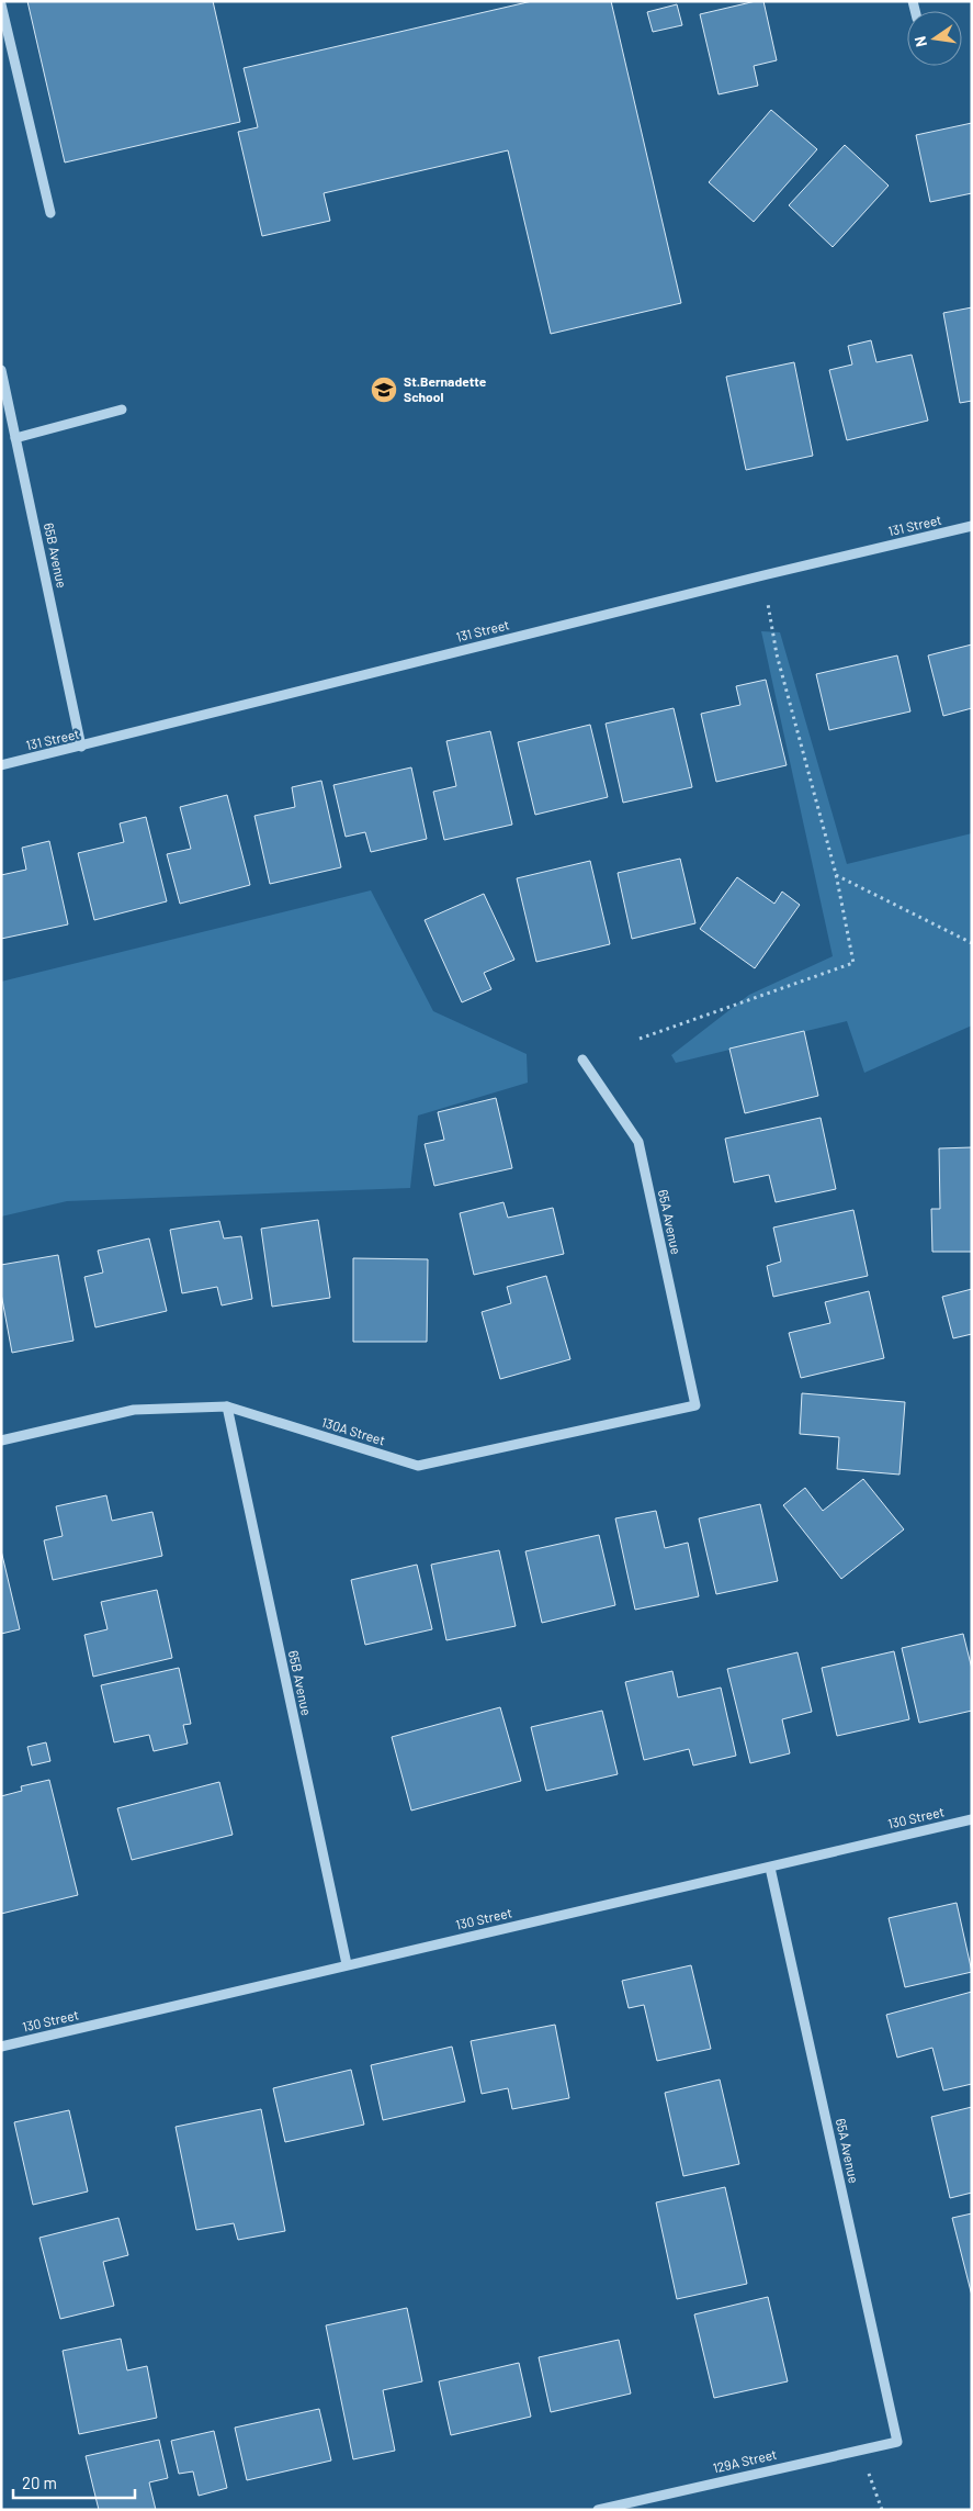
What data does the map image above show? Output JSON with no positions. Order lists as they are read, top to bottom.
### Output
{
  "streets": {
    "street": [
      "131 Street",
      "65B Avenue",
      "65A Avenue",
      "130A Street",
      "130 Street",
      "129A Street"
    ]
  },
  "crossings": [
    ["131 Street", "65B Avenue"],
    ["65B Avenue", "130A Street"],
    ["65B Avenue", "130 Street"],
    ["65A Avenue", "130A Street"],
    ["65A Avenue", "130 Street"],
    ["65A Avenue", "129A Street"]
  ],
  "places": {
    "school or university": ["St.Bernadette School"]
  },
  "scale_bar": "20 m",
  "north": "left"
}
